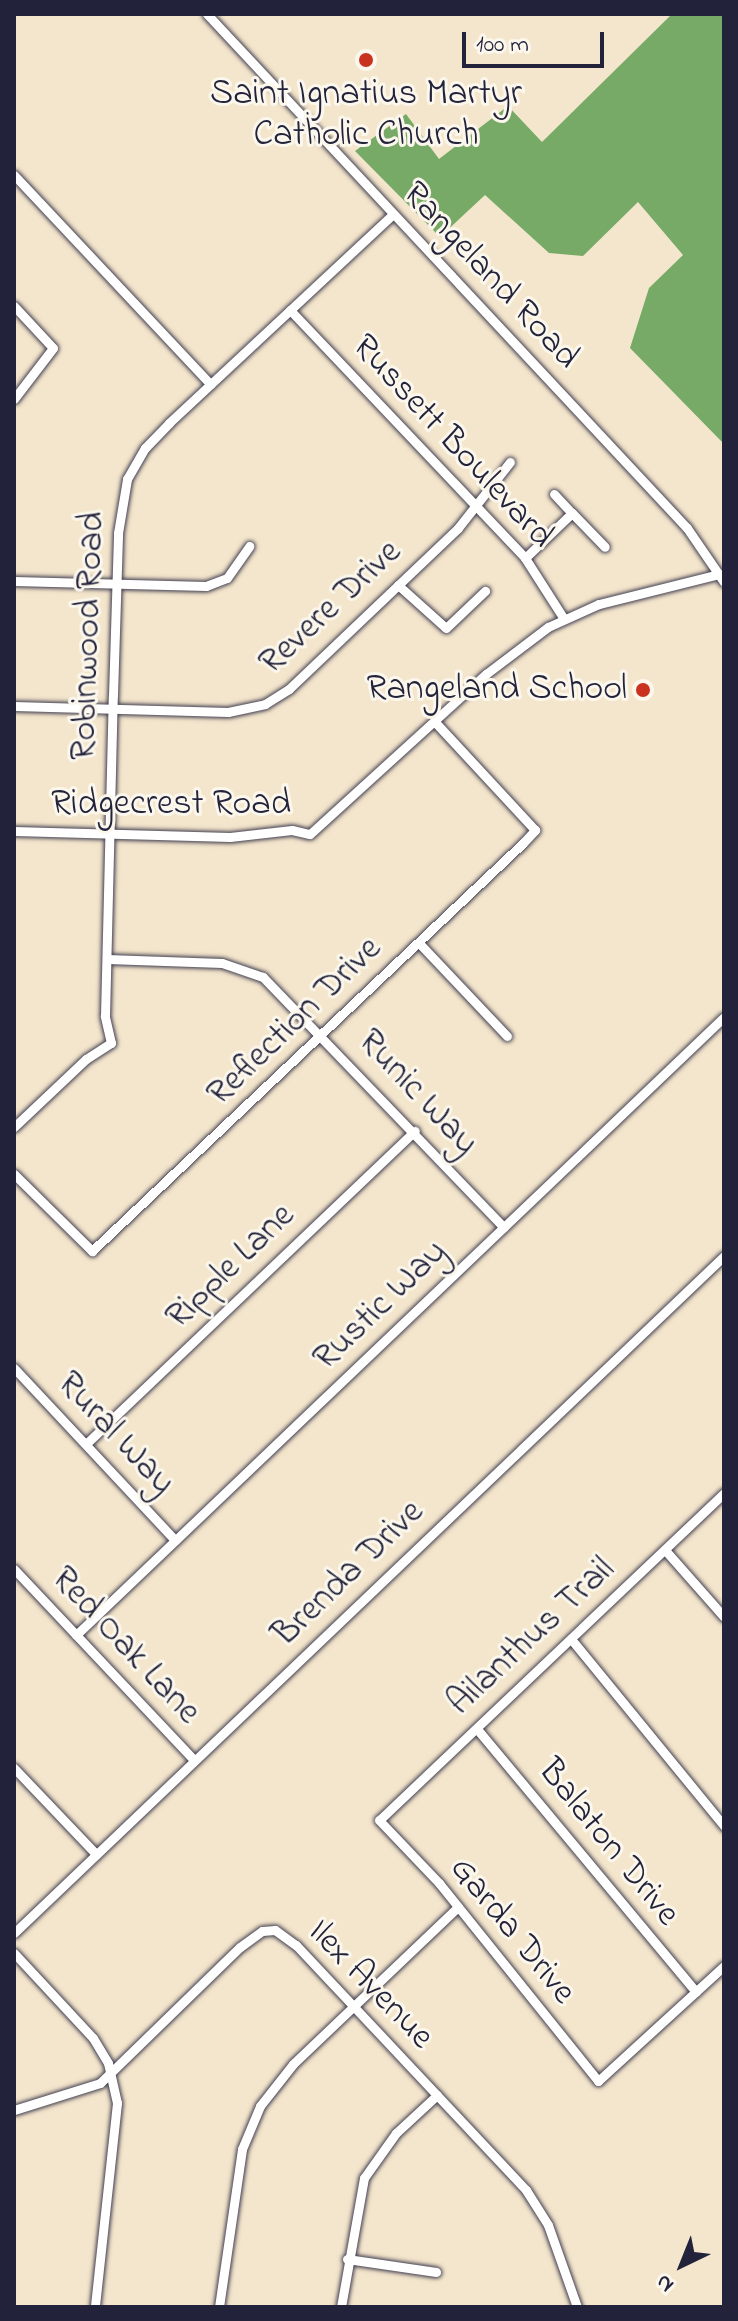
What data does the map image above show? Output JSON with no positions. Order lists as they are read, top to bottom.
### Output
{
  "streets": {
    "street": [
      "Rangeland Road",
      "Russett Boulevard",
      "Revere Drive",
      "Robinwood Road",
      "Ridgecrest Road",
      "Reflection Drive",
      "Runic Way",
      "Ripple Lane",
      "Rustic Way",
      "Rural Way",
      "Brenda Drive",
      "Ailanthus Trail",
      "Red Oak Lane",
      "Balaton Drive",
      "Garda Drive",
      "Ilex Avenue"
    ]
  },
  "crossings": [
    ["Rangeland Road", "Robinwood Road"],
    ["Rangeland Road", "Ridgecrest Road"],
    ["Russett Boulevard", "Revere Drive"],
    ["Russett Boulevard", "Robinwood Road"],
    ["Russett Boulevard", "Ridgecrest Road"],
    ["Revere Drive", "Robinwood Road"],
    ["Robinwood Road", "Ridgecrest Road"],
    ["Robinwood Road", "Runic Way"],
    ["Ridgecrest Road", "Reflection Drive"],
    ["Reflection Drive", "Runic Way"],
    ["Runic Way", "Ripple Lane"],
    ["Runic Way", "Rustic Way"],
    ["Ripple Lane", "Rural Way"],
    ["Rustic Way", "Rural Way"],
    ["Rustic Way", "Red Oak Lane"],
    ["Brenda Drive", "Red Oak Lane"],
    ["Ailanthus Trail", "Balaton Drive"],
    ["Ailanthus Trail", "Garda Drive"],
    ["Balaton Drive", "Garda Drive"]
  ],
  "places": ["Saint Ignatius Martyr Catholic Church", "Rangeland School"],
  "scale_bar": "100 m",
  "north": "bottom left"
}
